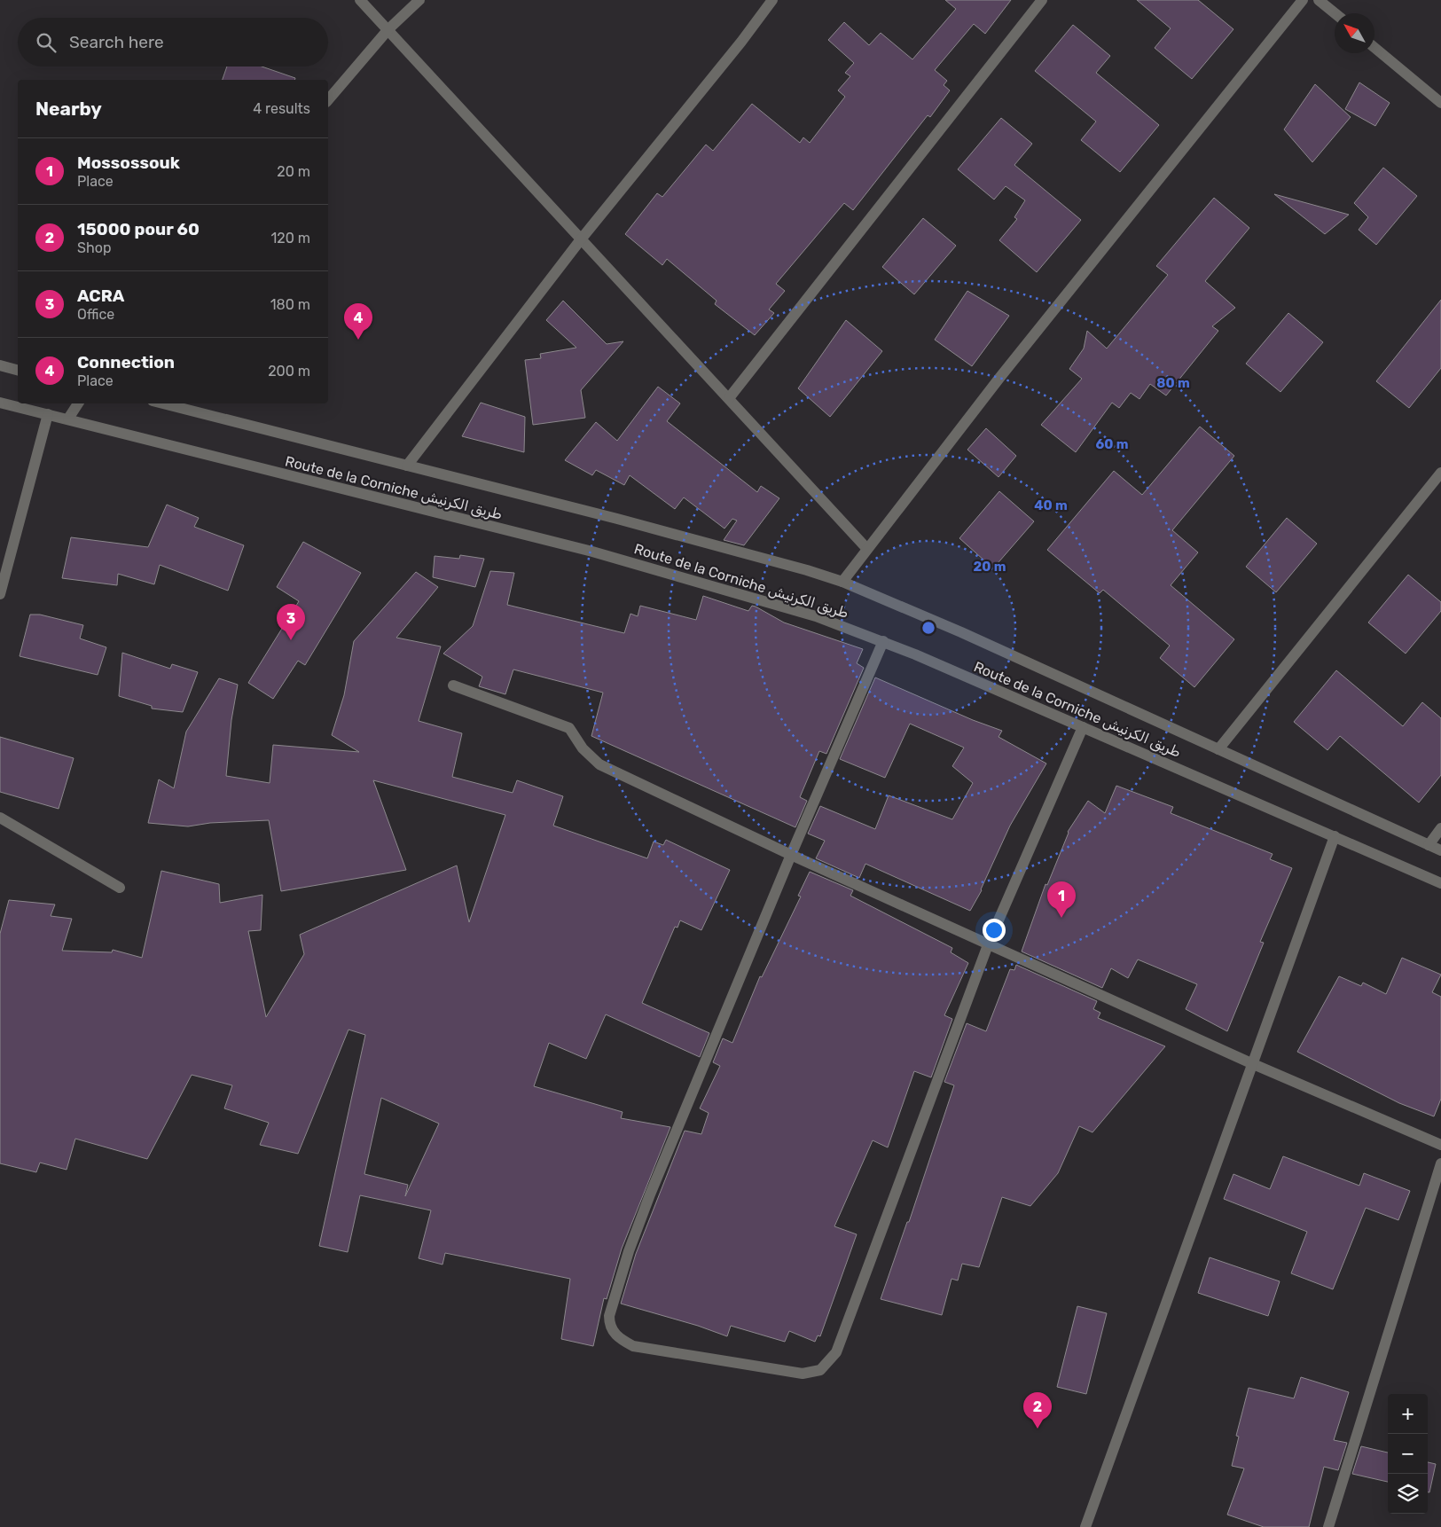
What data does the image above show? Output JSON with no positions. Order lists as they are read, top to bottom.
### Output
{
  "streets": {
    "street": ["Route de la Corniche طريق الكرنيش"]
  },
  "north": "top left",
  "page": {
    "search": "Search here",
    "heading": ["Nearby", "4 results"],
    "list": [
      {
        "mark": "1",
        "name": "Mossossouk",
        "note": "Place",
        "value": "20 m"
      },
      {
        "mark": "2",
        "name": "15000 pour 60",
        "note": "Shop",
        "value": "120 m"
      },
      {
        "mark": "3",
        "name": "ACRA",
        "note": "Office",
        "value": "180 m"
      },
      {
        "mark": "4",
        "name": "Connection",
        "note": "Place",
        "value": "200 m"
      }
    ],
    "pins": [
      "4",
      "3",
      "1",
      "2"
    ],
    "map_buttons": ["+", "−"]
  },
  "rings": [
    "80 m",
    "60 m",
    "40 m",
    "20 m"
  ]
}
